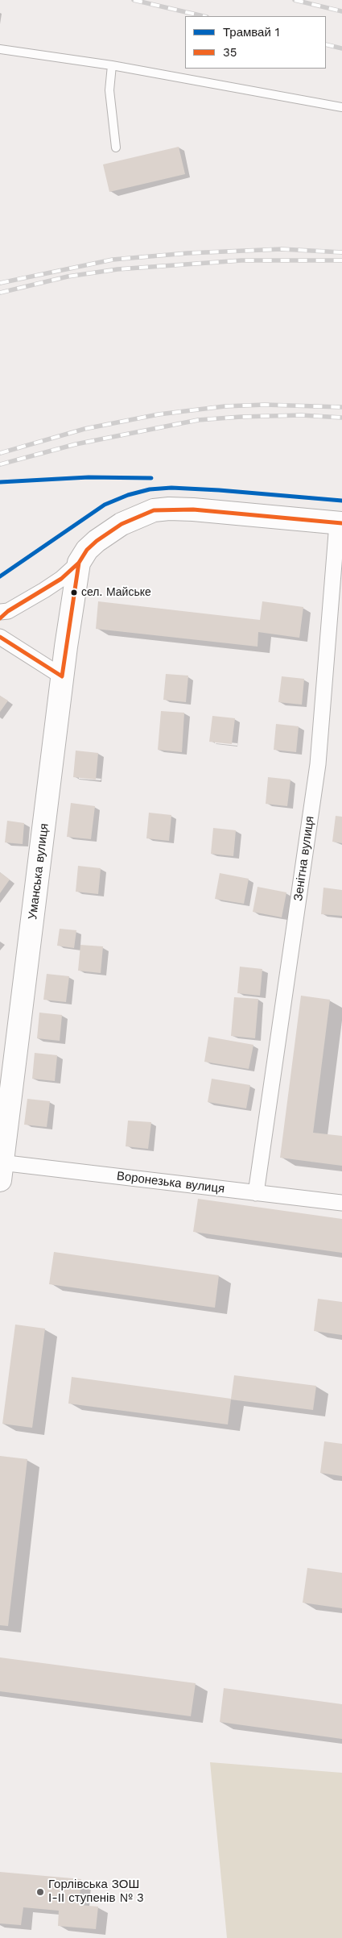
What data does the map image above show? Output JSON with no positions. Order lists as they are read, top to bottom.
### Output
{
  "streets": {
    "street": ["Зенітна вулиця", "Уманська вулиця", "Воронезька вулиця"]
  },
  "crossings": [
    ["Зенітна вулиця", "Воронезька вулиця"],
    ["Уманська вулиця", "Воронезька вулиця"]
  ],
  "places": ["сел. Майське", "Горлівська ЗОШ І-ІІ ступенів № 3"],
  "lines": ["tram line 1", "transit line 35"],
  "legend": ["Трамвай 1", "35"]
}
